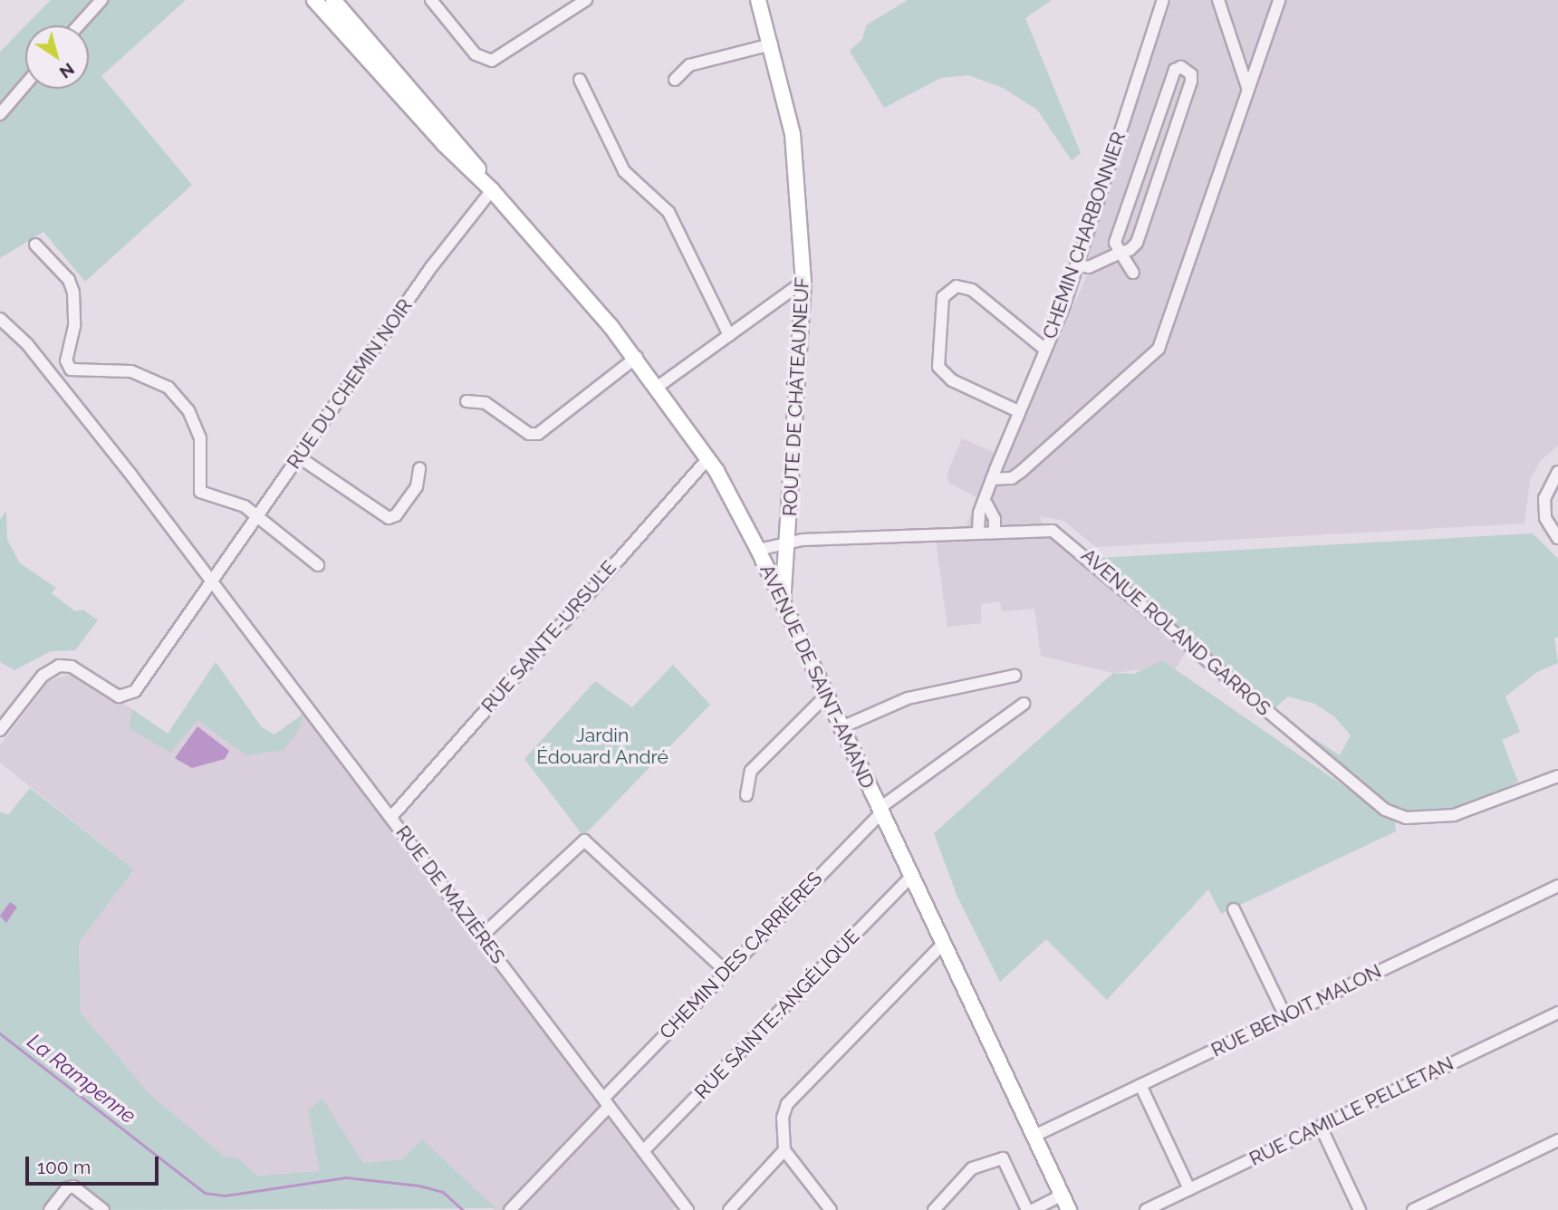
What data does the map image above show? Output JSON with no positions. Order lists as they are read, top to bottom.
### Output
{
  "streets": {
    "main road": ["ROUTE DE CHÂTEAUNEUF", "AVENUE DE SAINT-AMAND"],
    "street": [
      "CHEMIN CHARBONNIER",
      "RUE DU CHEMIN NOIR",
      "AVENUE ROLAND GARROS",
      "RUE SAINTE-URSULE",
      "RUE DE MAZIÈRES",
      "CHEMIN DES CARRIÈRES",
      "RUE BENOIT MALON",
      "RUE SAINTE-ANGÉLIQUE",
      "RUE CAMILLE PELLETAN"
    ]
  },
  "crossings": [
    ["CHEMIN CHARBONNIER", "AVENUE ROLAND GARROS"],
    ["RUE DU CHEMIN NOIR", "AVENUE DE SAINT-AMAND"],
    ["RUE DU CHEMIN NOIR", "RUE DE MAZIÈRES"],
    ["ROUTE DE CHÂTEAUNEUF", "AVENUE ROLAND GARROS"],
    ["ROUTE DE CHÂTEAUNEUF", "AVENUE DE SAINT-AMAND"],
    ["AVENUE ROLAND GARROS", "AVENUE DE SAINT-AMAND"],
    ["RUE SAINTE-URSULE", "AVENUE DE SAINT-AMAND"],
    ["RUE SAINTE-URSULE", "RUE DE MAZIÈRES"],
    ["AVENUE DE SAINT-AMAND", "CHEMIN DES CARRIÈRES"],
    ["AVENUE DE SAINT-AMAND", "RUE BENOIT MALON"],
    ["AVENUE DE SAINT-AMAND", "RUE SAINTE-ANGÉLIQUE"],
    ["RUE DE MAZIÈRES", "CHEMIN DES CARRIÈRES"],
    ["RUE DE MAZIÈRES", "RUE SAINTE-ANGÉLIQUE"]
  ],
  "water": ["La Rampenne"],
  "parks": ["Jardin Édouard André"],
  "scale_bar": "100 m",
  "north": "bottom right"
}
